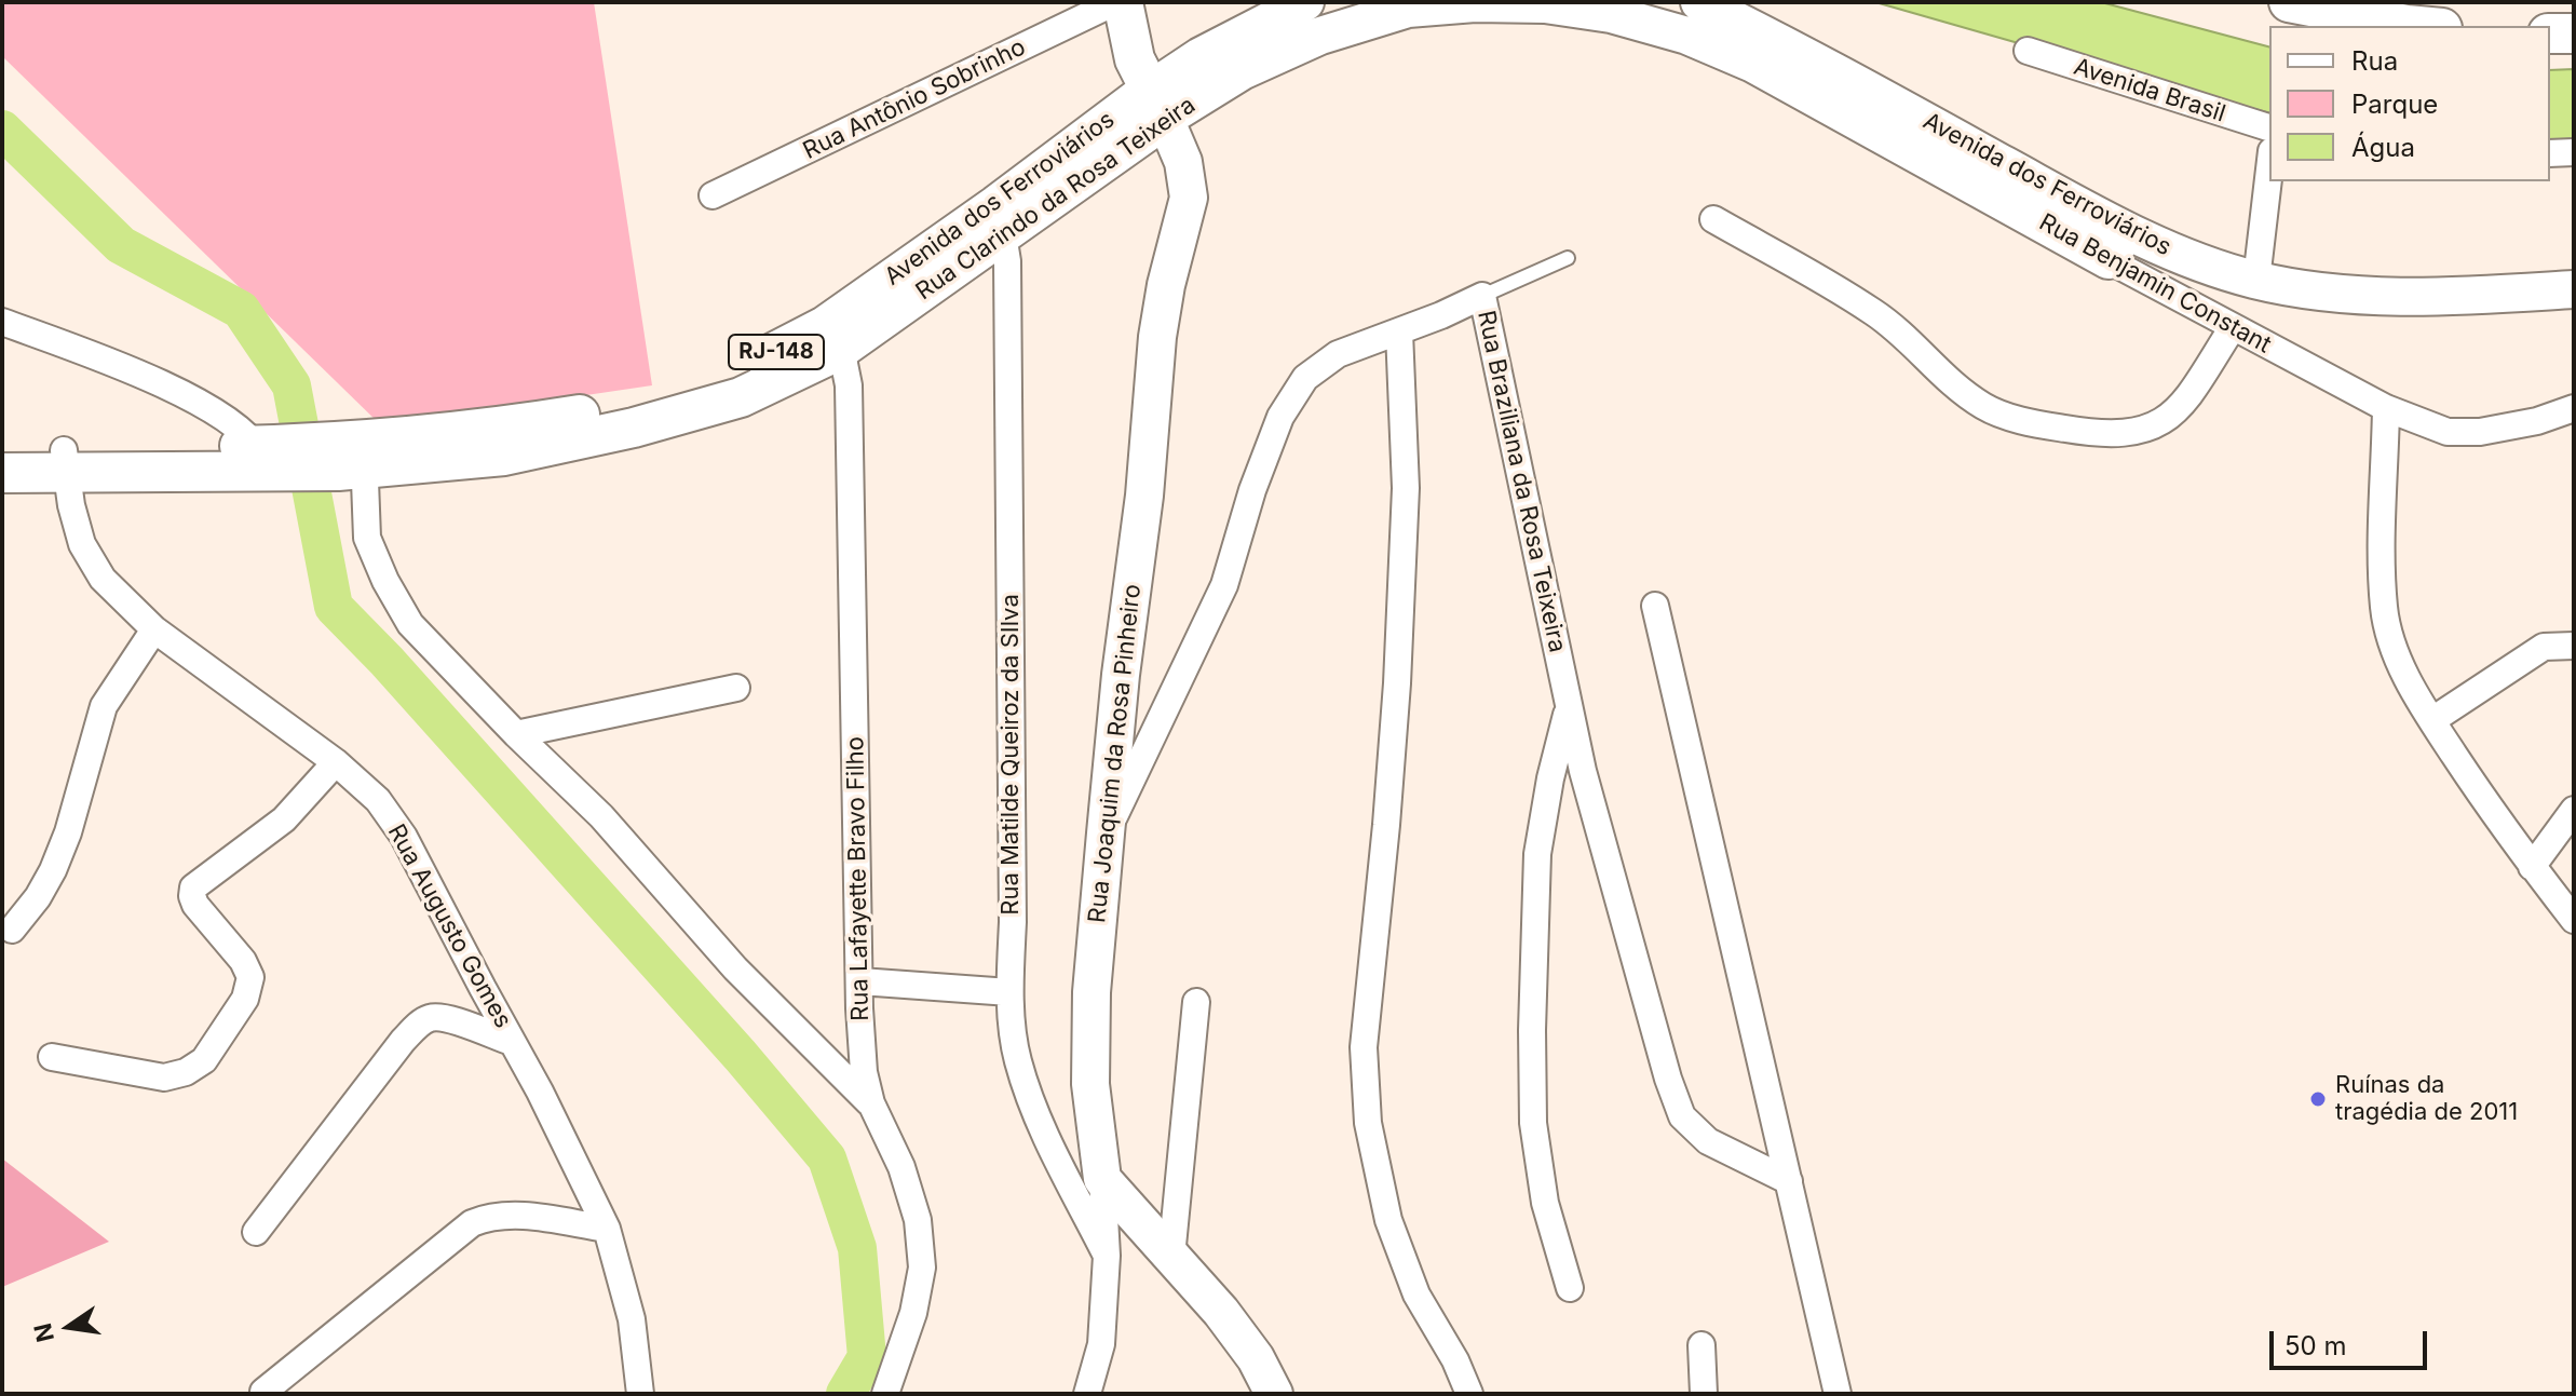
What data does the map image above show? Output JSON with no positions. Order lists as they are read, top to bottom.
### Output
{
  "streets": {
    "main road": [
      "Avenida dos Ferroviários",
      "Rua Clarindo da Rosa Teixeira",
      "Rua Benjamin Constant",
      "RJ-148",
      "Rua Joaquim da Rosa Pinheiro"
    ],
    "street": [
      "Avenida Brasil",
      "Rua Antônio Sobrinho",
      "Rua Braziliana da Rosa Teixeira",
      "Rua Matilde Queiroz da SIlva",
      "Rua Lafayette Bravo Filho",
      "Rua Augusto Gomes"
    ]
  },
  "crossings": [
    ["Avenida dos Ferroviários", "Rua Clarindo da Rosa Teixeira"],
    ["Avenida dos Ferroviários", "Rua Benjamin Constant"],
    ["Avenida dos Ferroviários", "Rua Joaquim da Rosa Pinheiro"],
    ["Avenida dos Ferroviários", "Rua Matilde Queiroz da SIlva"],
    ["Rua Clarindo da Rosa Teixeira", "Rua Benjamin Constant"],
    ["Rua Clarindo da Rosa Teixeira", "Rua Joaquim da Rosa Pinheiro"],
    ["Rua Clarindo da Rosa Teixeira", "Rua Matilde Queiroz da SIlva"],
    ["Rua Clarindo da Rosa Teixeira", "Rua Lafayette Bravo Filho"],
    ["Rua Clarindo da Rosa Teixeira", "Rua Augusto Gomes"],
    ["Rua Braziliana da Rosa Teixeira", "Rua Joaquim da Rosa Pinheiro"],
    ["Rua Joaquim da Rosa Pinheiro", "Rua Matilde Queiroz da SIlva"]
  ],
  "places": ["Ruínas da tragédia de 2011"],
  "legend": ["Rua", "Parque", "Água"],
  "scale_bar": "50 m",
  "north": "left"
}
